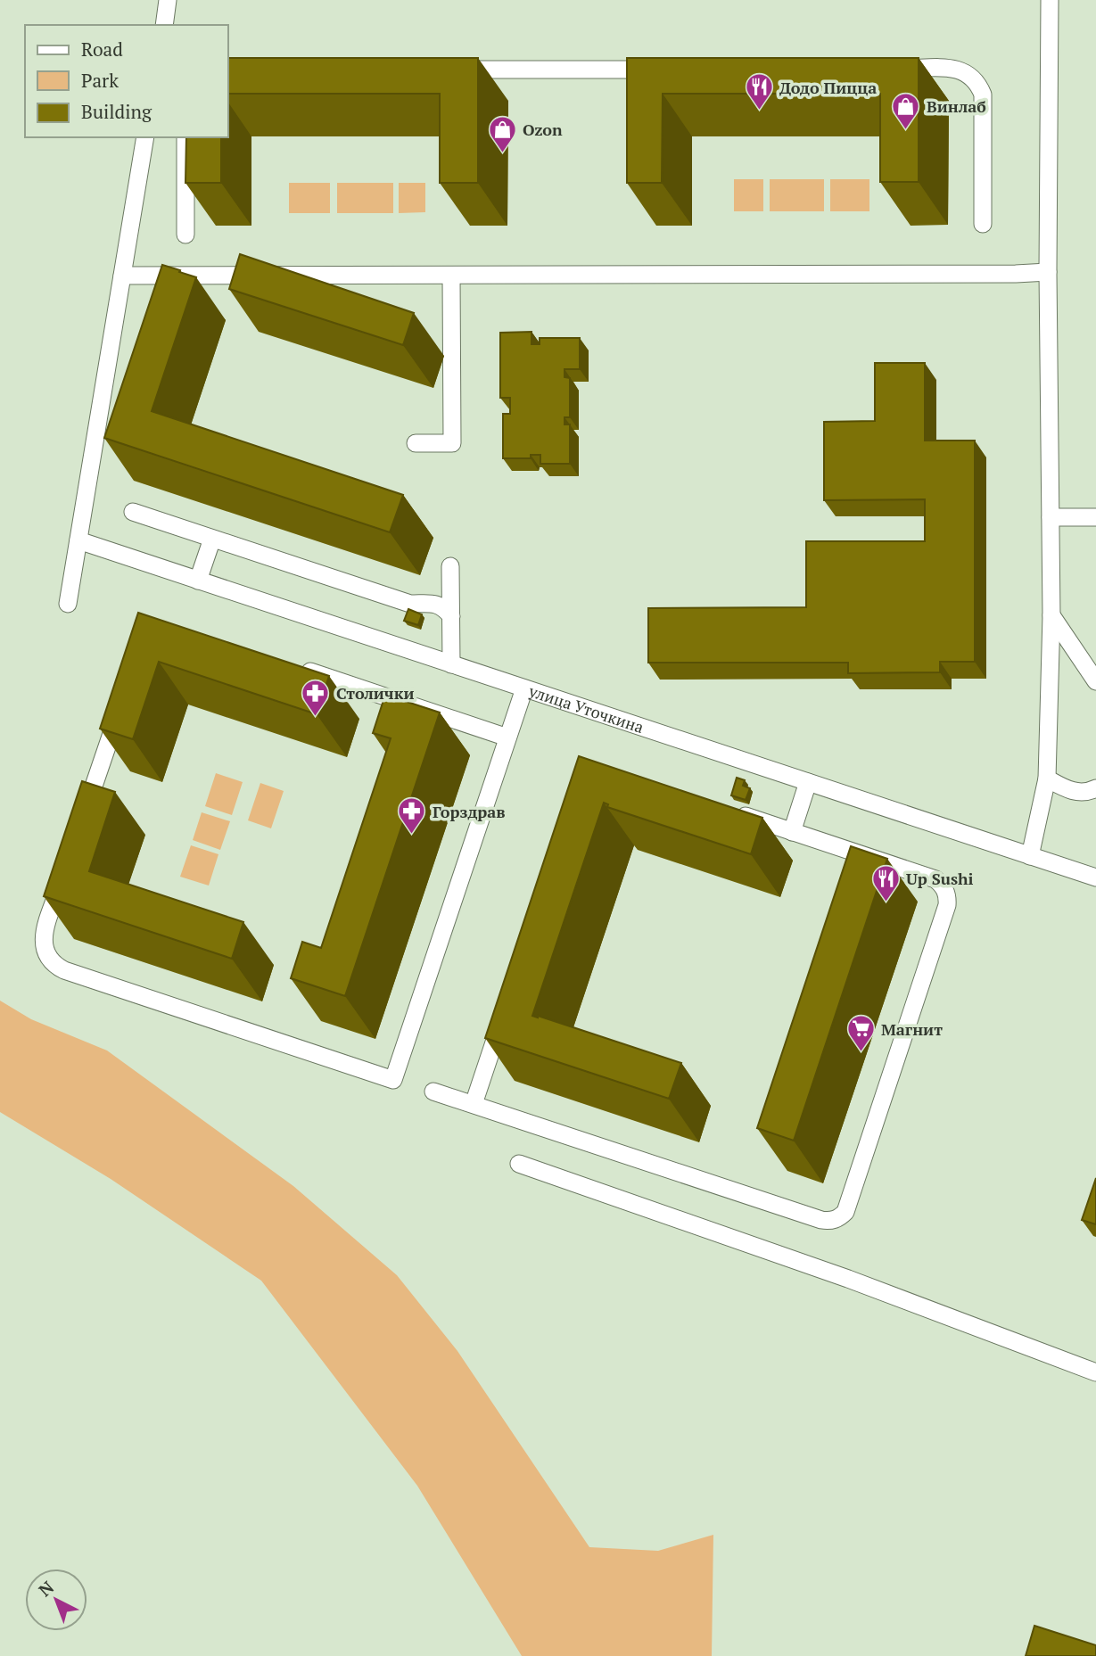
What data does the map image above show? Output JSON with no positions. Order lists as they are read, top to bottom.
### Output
{
  "streets": {
    "street": ["улица Уточкина"]
  },
  "places": {
    "restaurant": ["Додо Пицца", "Up Sushi"],
    "shop": ["Винлаб", "Ozon"],
    "pharmacy": ["Столички", "Горздрав"],
    "supermarket": ["Магнит"]
  },
  "legend": ["Road", "Park", "Building"],
  "north": "top left"
}
